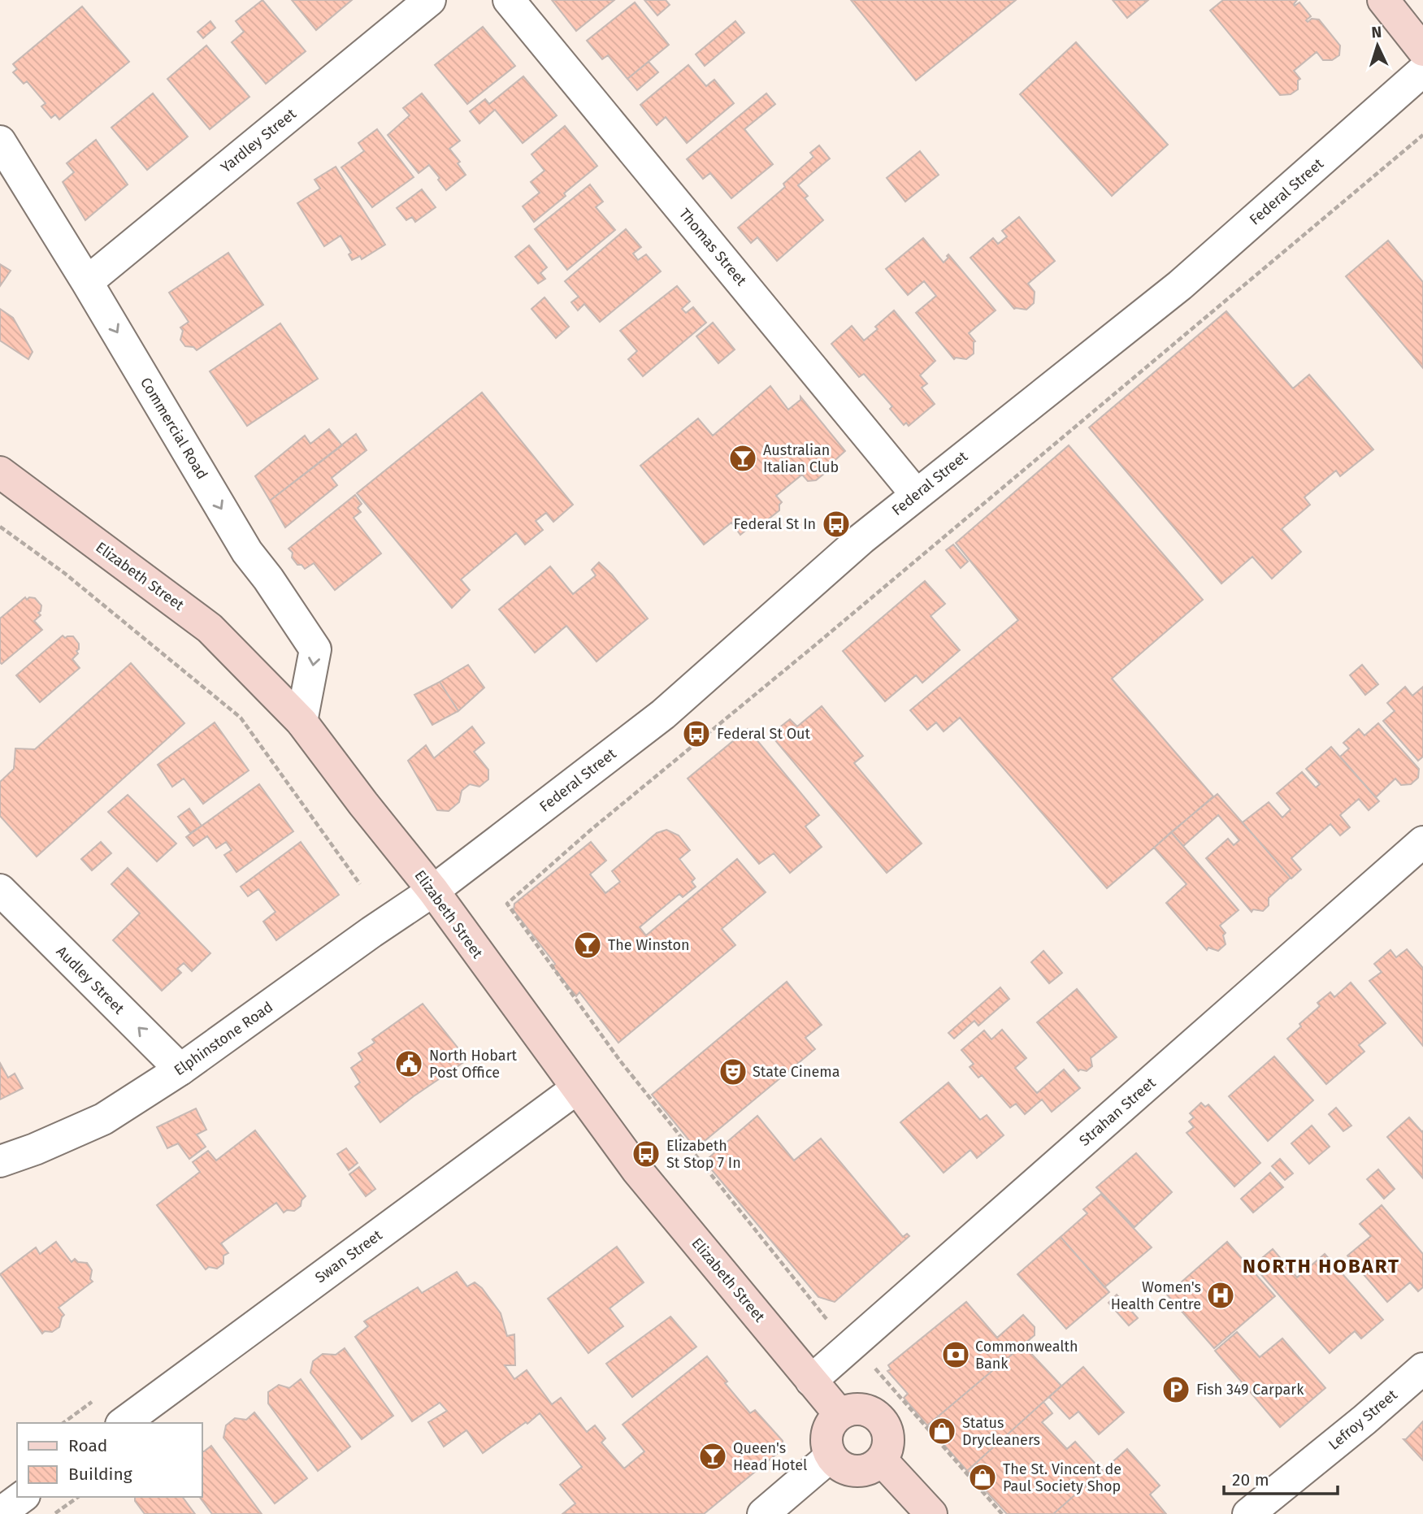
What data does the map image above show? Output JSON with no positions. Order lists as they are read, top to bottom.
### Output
{
  "streets": {
    "main road": ["Elizabeth Street"],
    "street": [
      "Yardley Street",
      "Federal Street",
      "Thomas Street",
      "Commercial Road",
      "Audley Street",
      "Elphinstone Road",
      "Strahan Street",
      "Swan Street",
      "Lefroy Street"
    ]
  },
  "crossings": [
    ["Yardley Street", "Commercial Road"],
    ["Federal Street", "Thomas Street"],
    ["Federal Street", "Elizabeth Street"],
    ["Federal Street", "Elphinstone Road"],
    ["Commercial Road", "Elizabeth Street"],
    ["Elizabeth Street", "Elphinstone Road"],
    ["Elizabeth Street", "Strahan Street"],
    ["Elizabeth Street", "Swan Street"],
    ["Audley Street", "Elphinstone Road"]
  ],
  "one_way": ["Commercial Road", "Audley Street"],
  "districts": ["NORTH HOBART"],
  "places": {
    "bar": ["Australian Italian Club", "The Winston", "Queen's Head Hotel"],
    "bus stop": ["Federal St In", "Federal St Out", "Elizabeth St Stop 7 In"],
    "public building": ["North Hobart Post Office"],
    "theatre": ["State Cinema"],
    "hospital": ["Women's Health Centre"],
    "bank": ["Commonwealth Bank"],
    "parking": ["Fish 349 Carpark"],
    "shop": ["Status Drycleaners", "The St. Vincent de Paul Society Shop"]
  },
  "legend": ["Road", "Building"],
  "scale_bar": "20 m",
  "north": "top"
}
